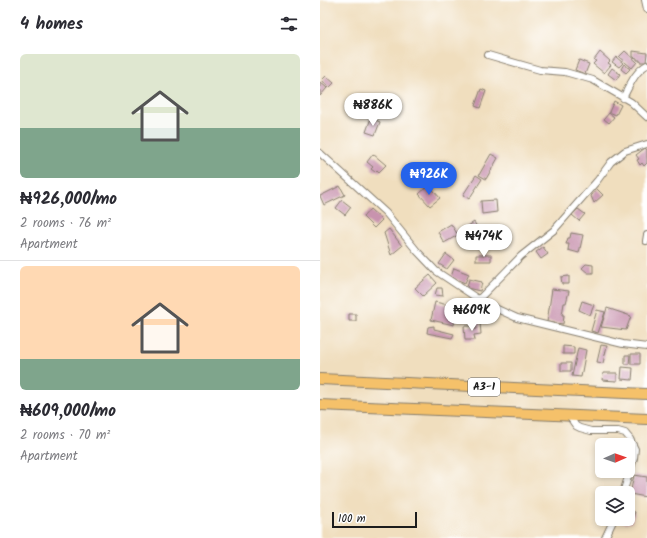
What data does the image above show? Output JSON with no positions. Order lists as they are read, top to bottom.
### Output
{
  "streets": {
    "highway": ["A3-1"]
  },
  "scale_bar": "100 m",
  "north": "right",
  "page": {
    "heading": "4 homes",
    "list": [
      {
        "name": "₦926,000/mo",
        "note": "2 rooms · 76 m² · Apartment"
      },
      {
        "name": "₦609,000/mo",
        "note": "2 rooms · 70 m² · Apartment"
      }
    ],
    "price": [
      "₦886K",
      "₦926K",
      "₦474K",
      "₦609K"
    ],
    "scale": "100 m"
  }
}
